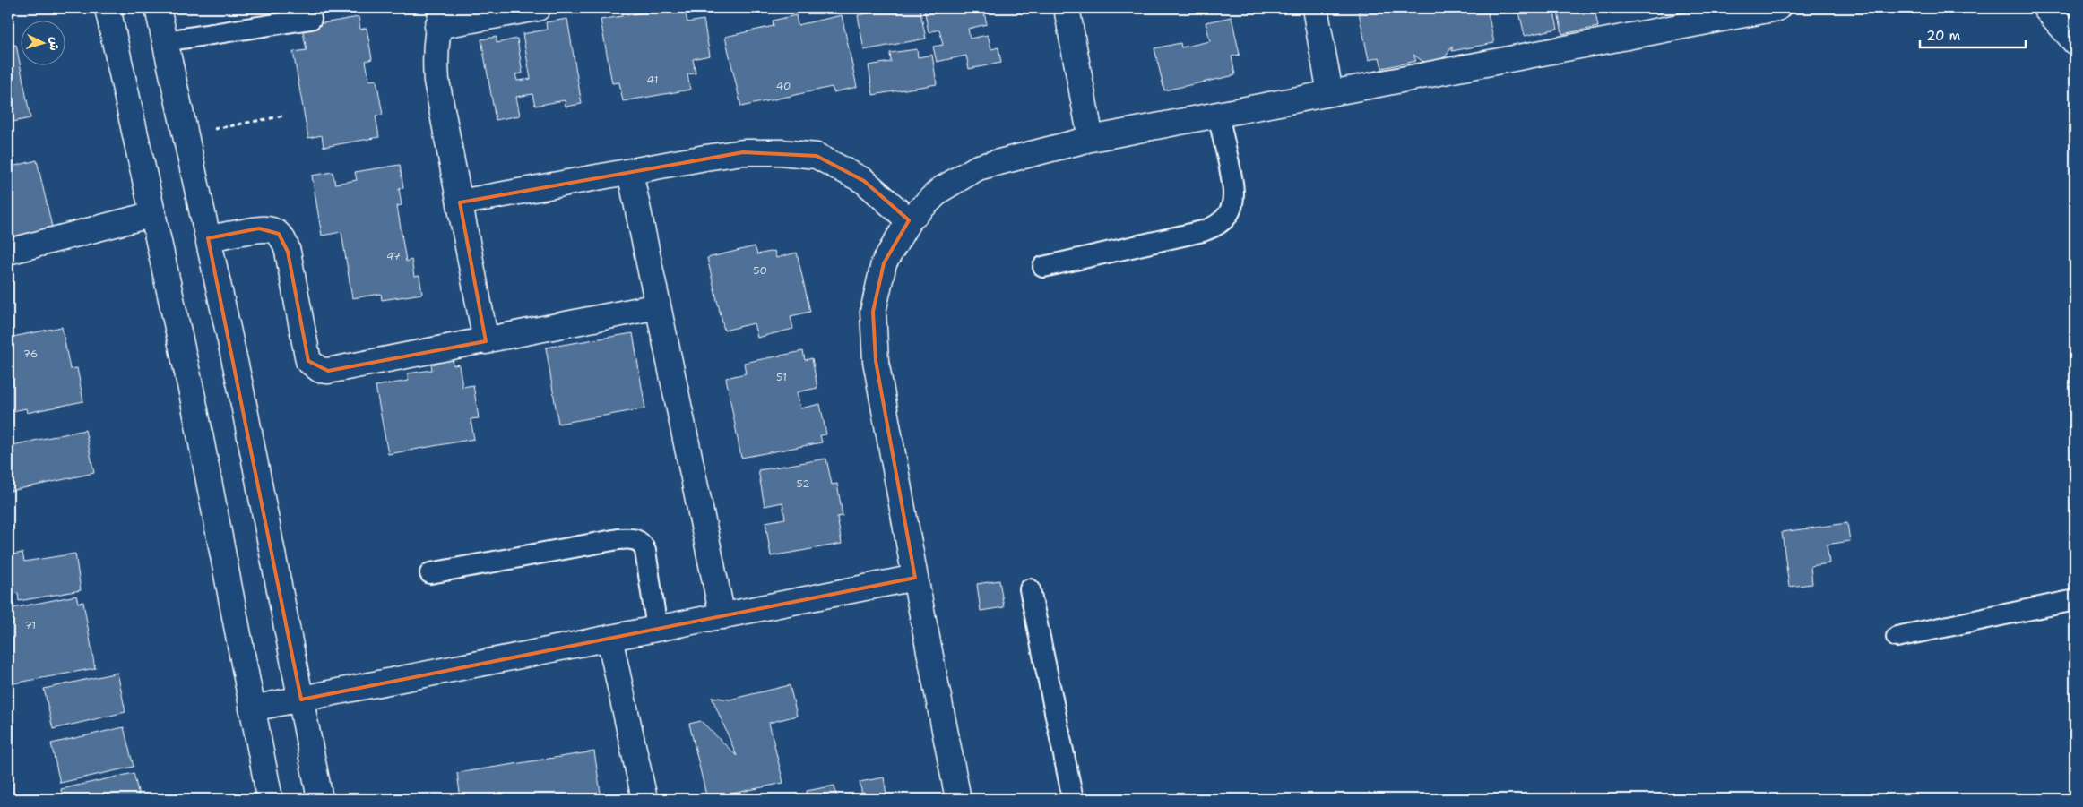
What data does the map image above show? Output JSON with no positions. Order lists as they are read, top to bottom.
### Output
{
  "house_numbers": [
    "41",
    "40",
    "47",
    "50",
    "76",
    "51",
    "52",
    "71"
  ],
  "scale_bar": "20 m",
  "north": "right"
}
